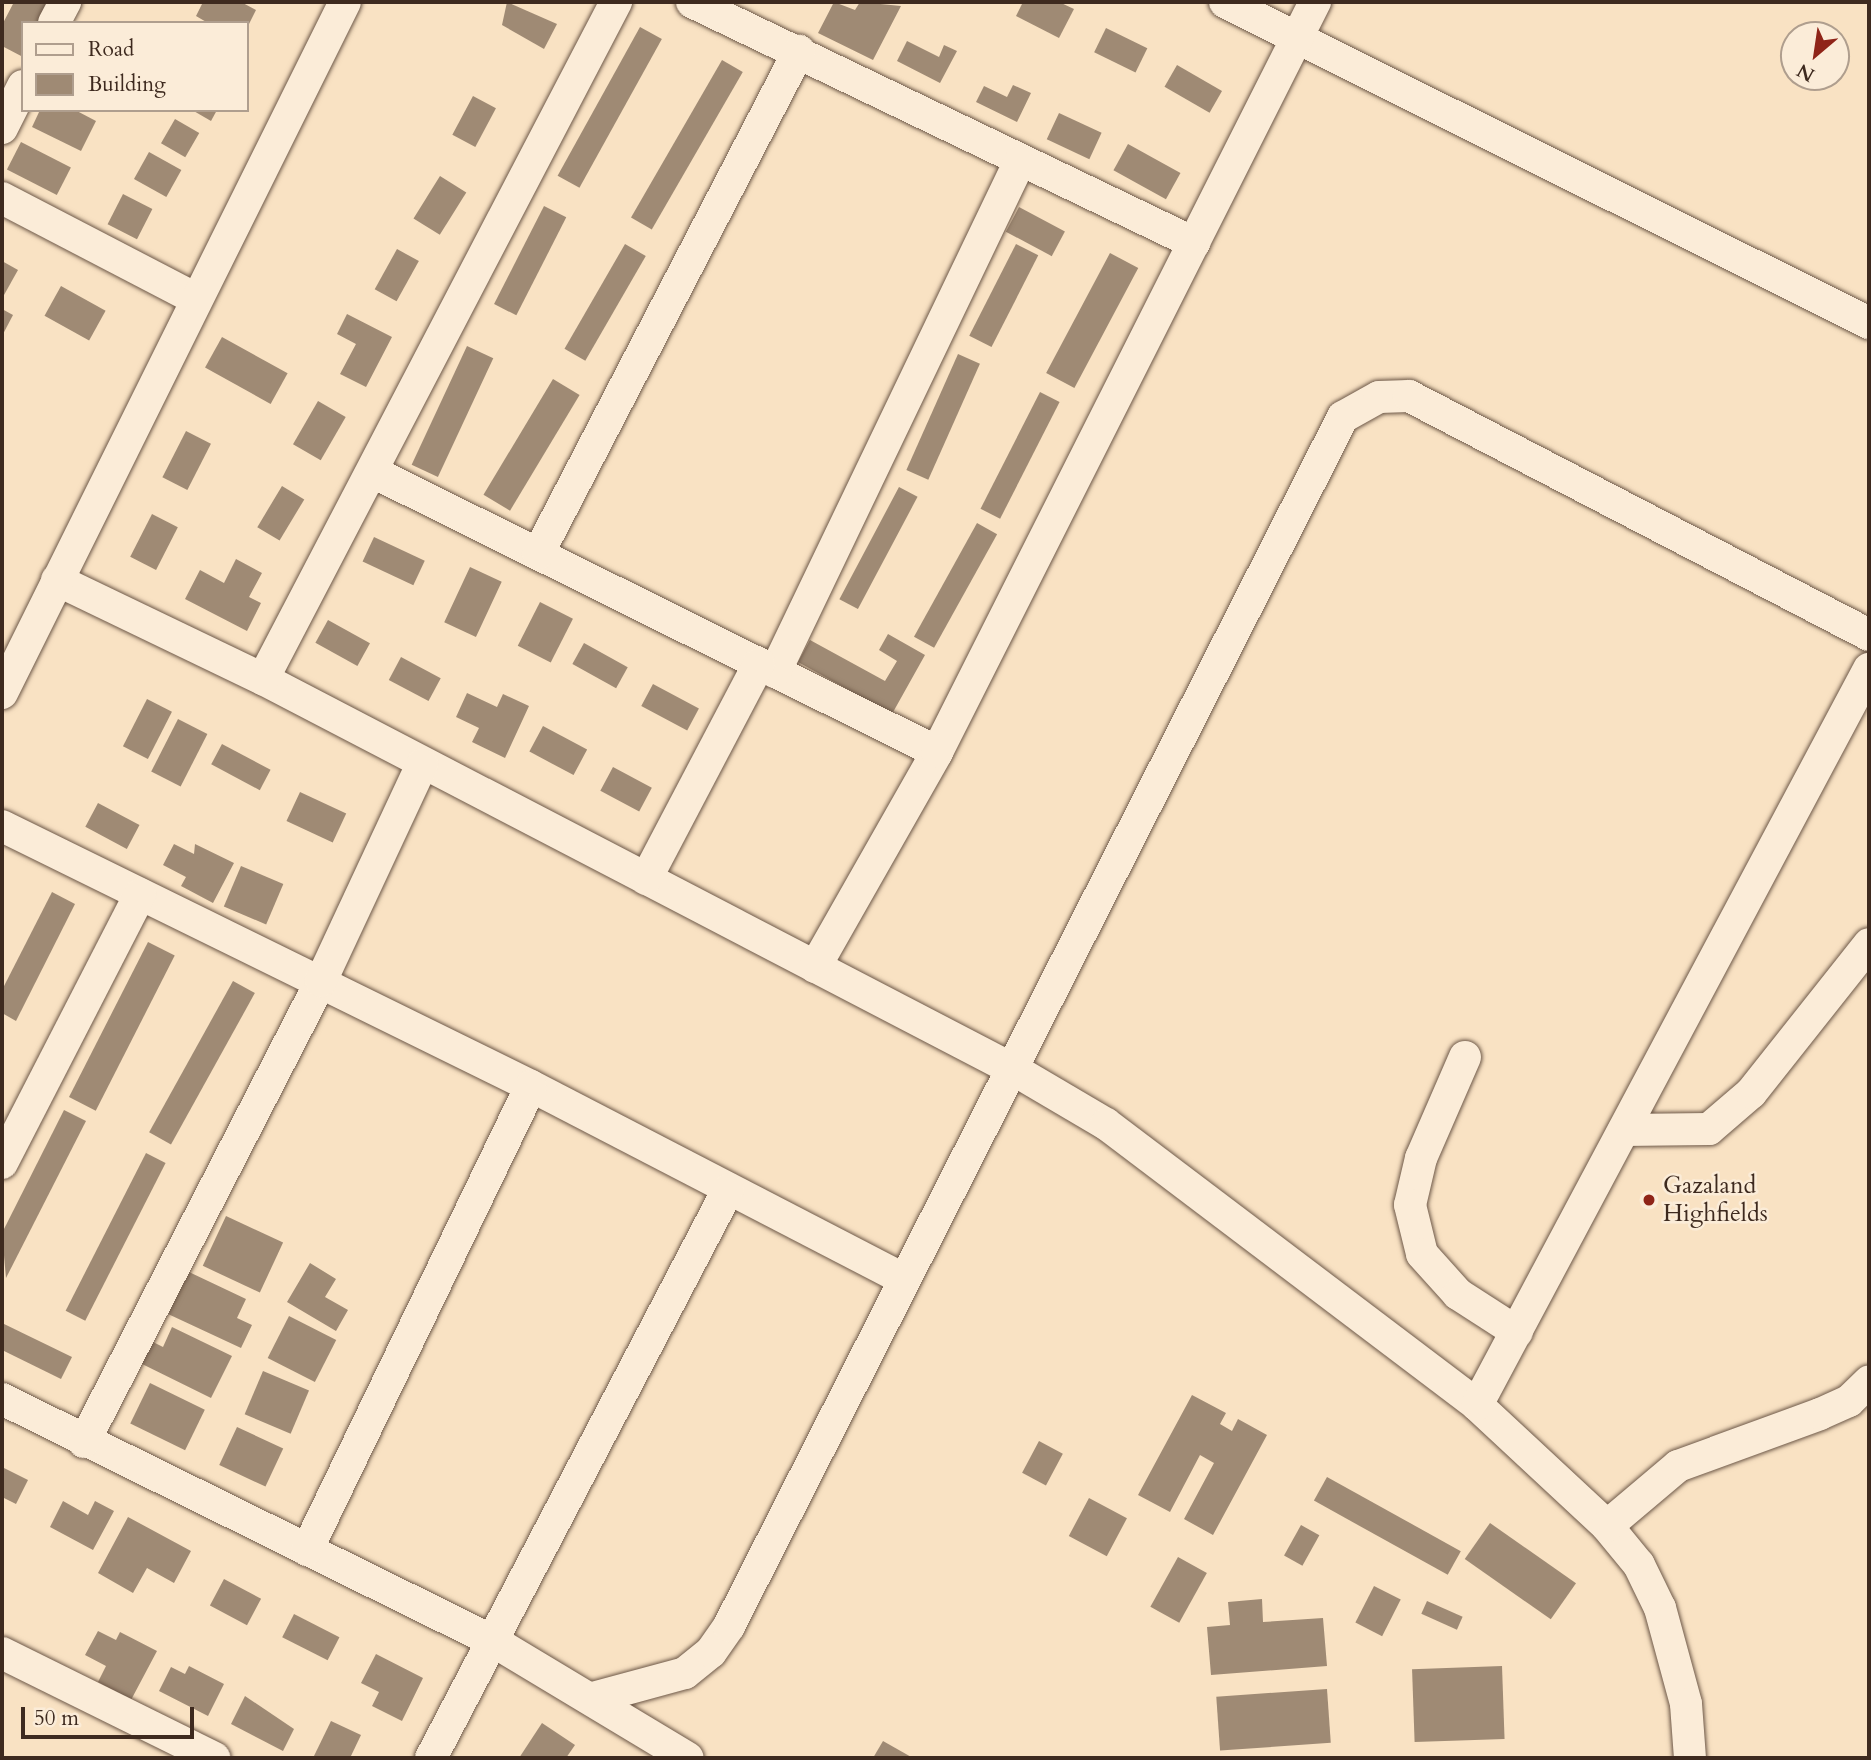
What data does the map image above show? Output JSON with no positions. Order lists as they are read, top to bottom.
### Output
{
  "places": ["Gazaland Highfields"],
  "legend": ["Road", "Building"],
  "scale_bar": "50 m",
  "north": "bottom left"
}
